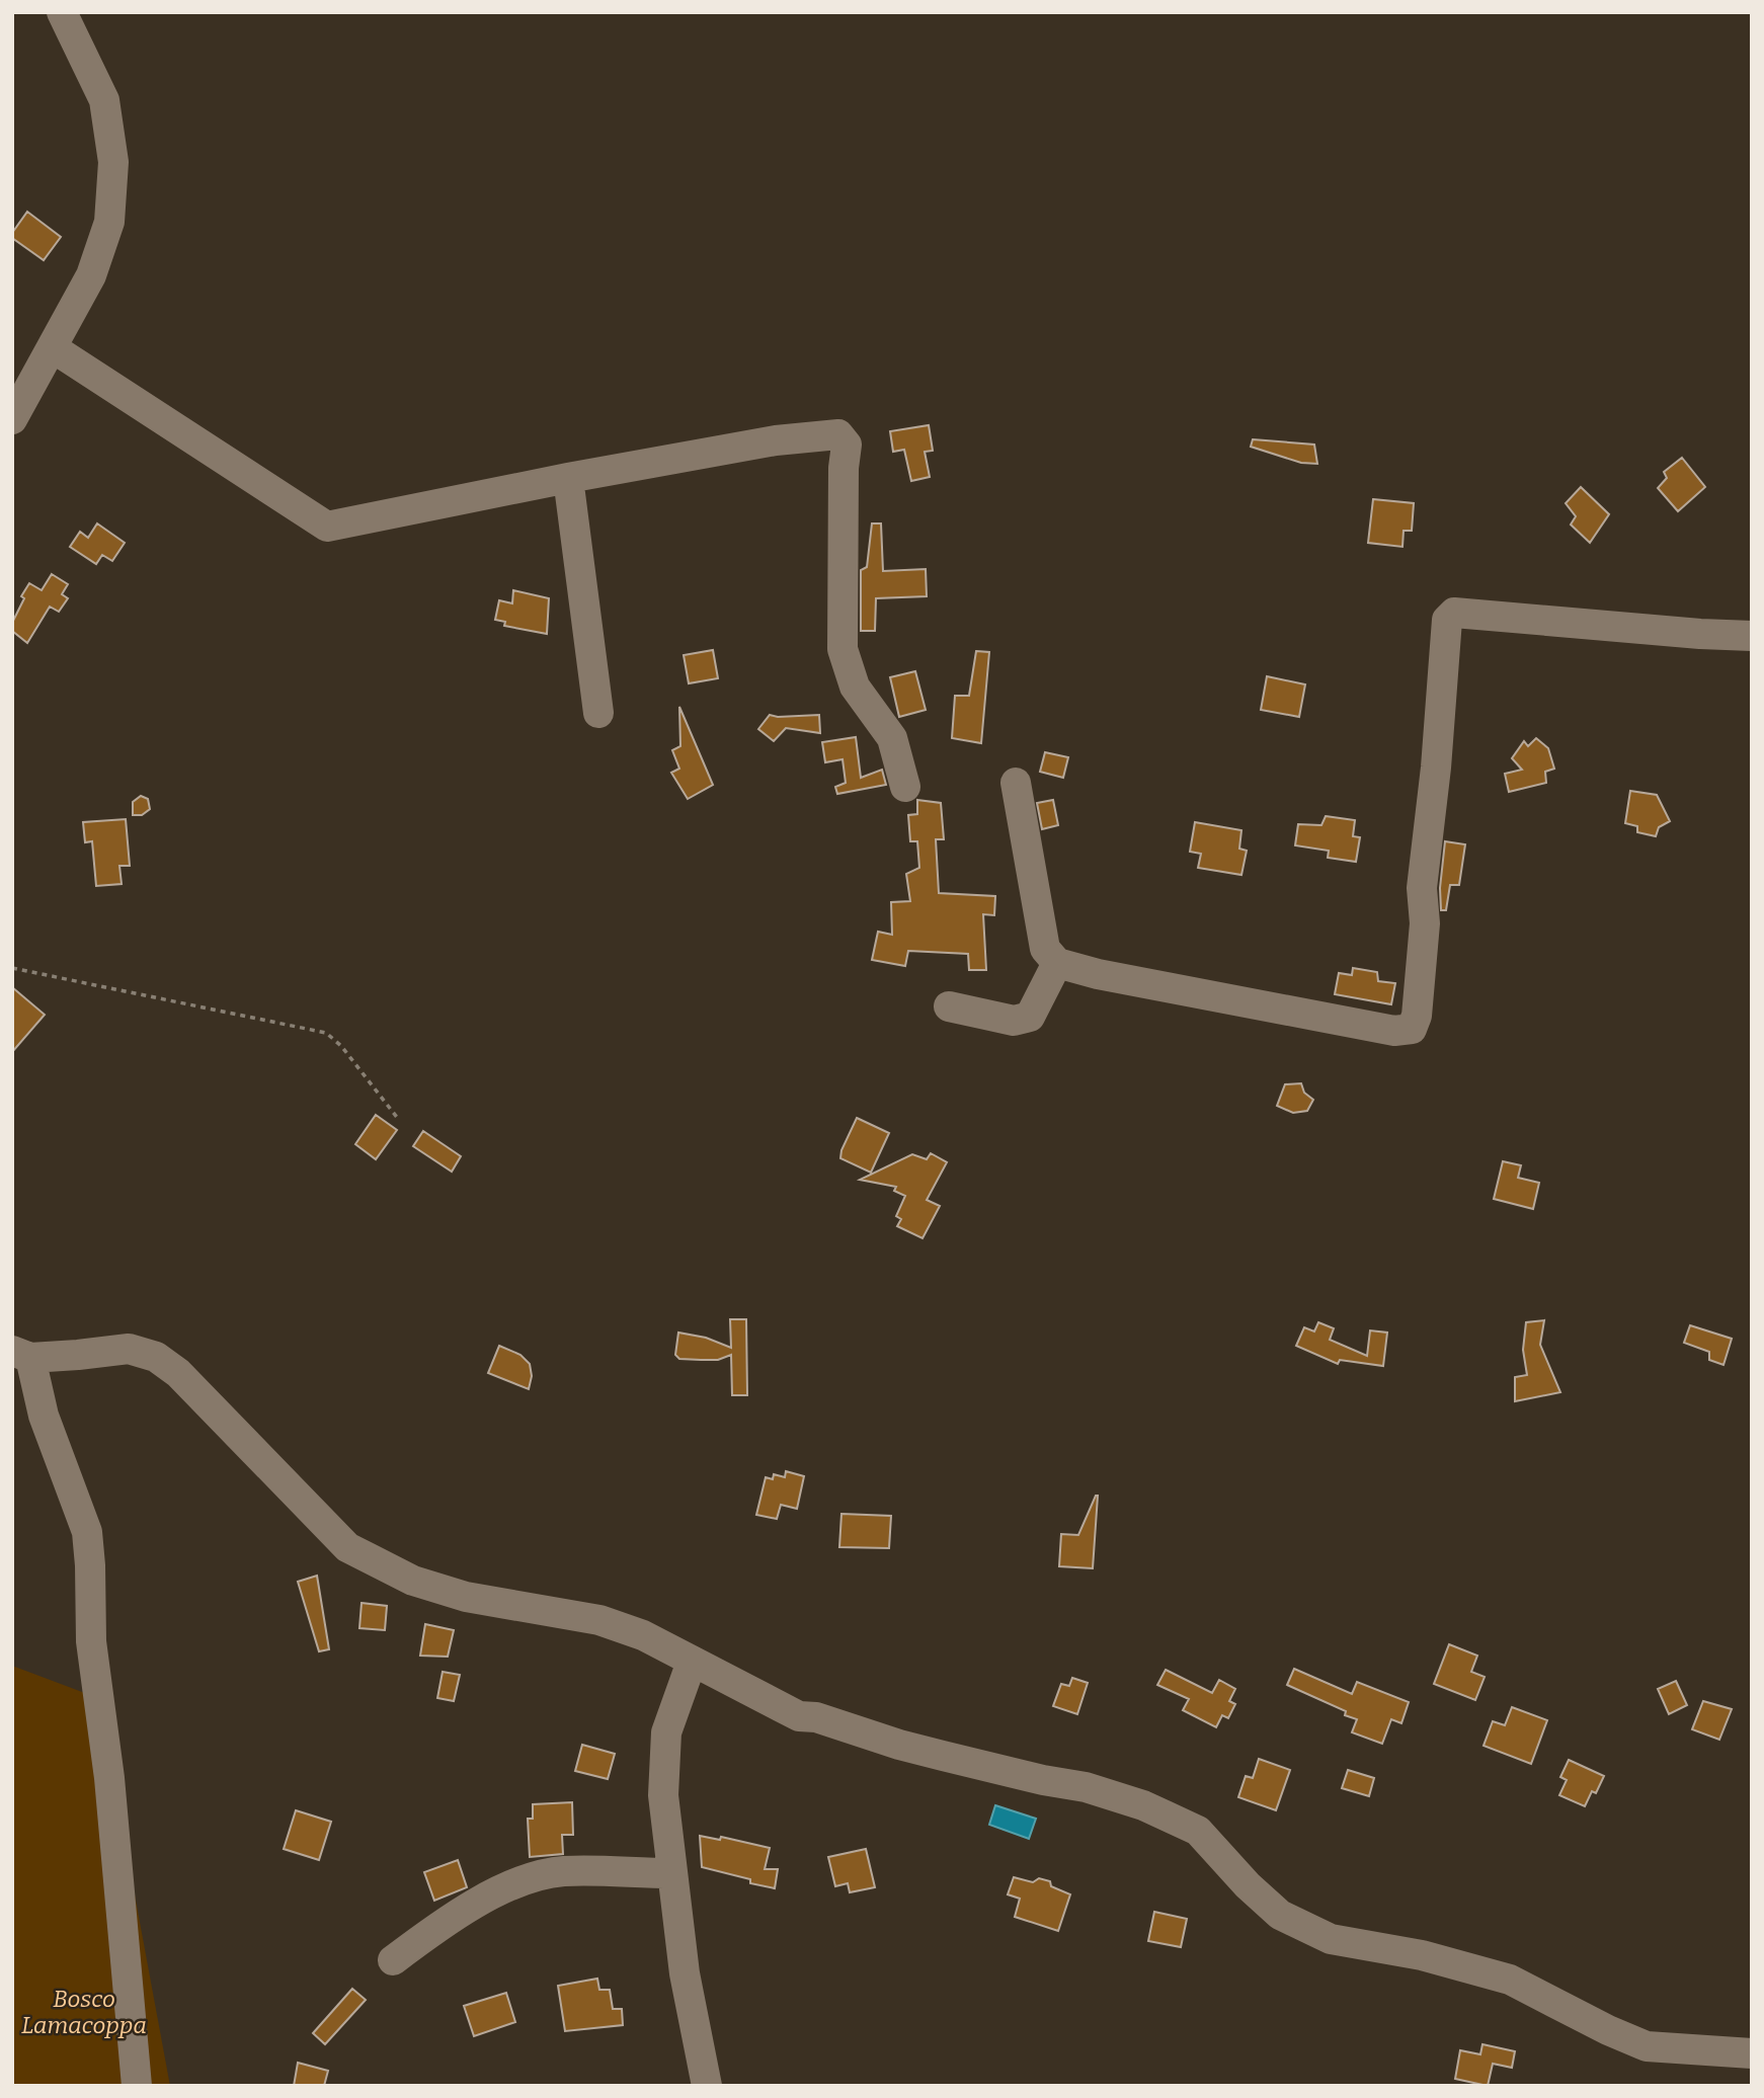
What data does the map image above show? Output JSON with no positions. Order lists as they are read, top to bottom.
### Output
{
  "parks": ["Bosco Lamacoppa"]
}
